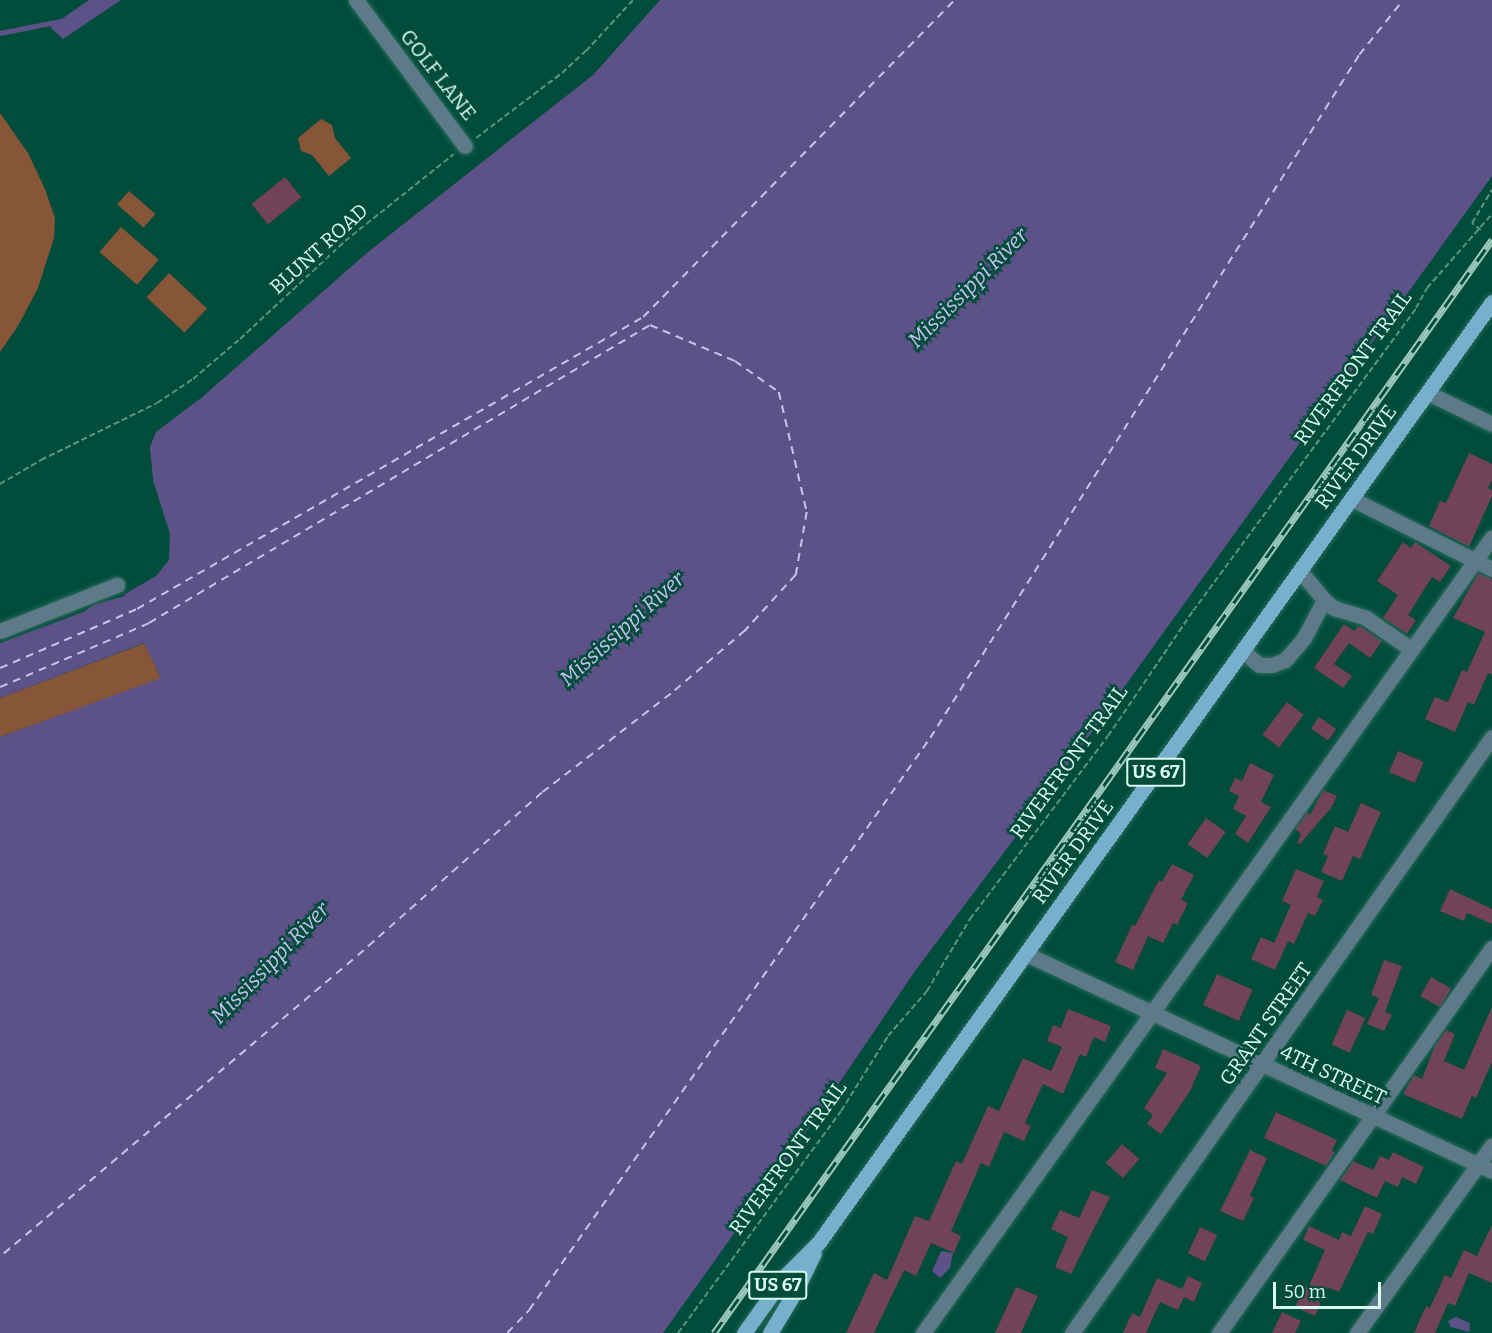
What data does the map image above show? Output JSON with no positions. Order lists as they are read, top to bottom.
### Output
{
  "streets": {
    "main road": ["RIVER DRIVE", "US 67"],
    "street": ["GOLF LANE", "GRANT STREET", "4TH STREET"],
    "path": ["BLUNT ROAD", "RIVERFRONT TRAIL"]
  },
  "crossings": [
    ["GOLF LANE", "BLUNT ROAD"],
    ["RIVER DRIVE", "US 67"],
    ["RIVER DRIVE", "4TH STREET"],
    ["GRANT STREET", "4TH STREET"]
  ],
  "water": ["Mississippi River"],
  "scale_bar": "50 m"
}
